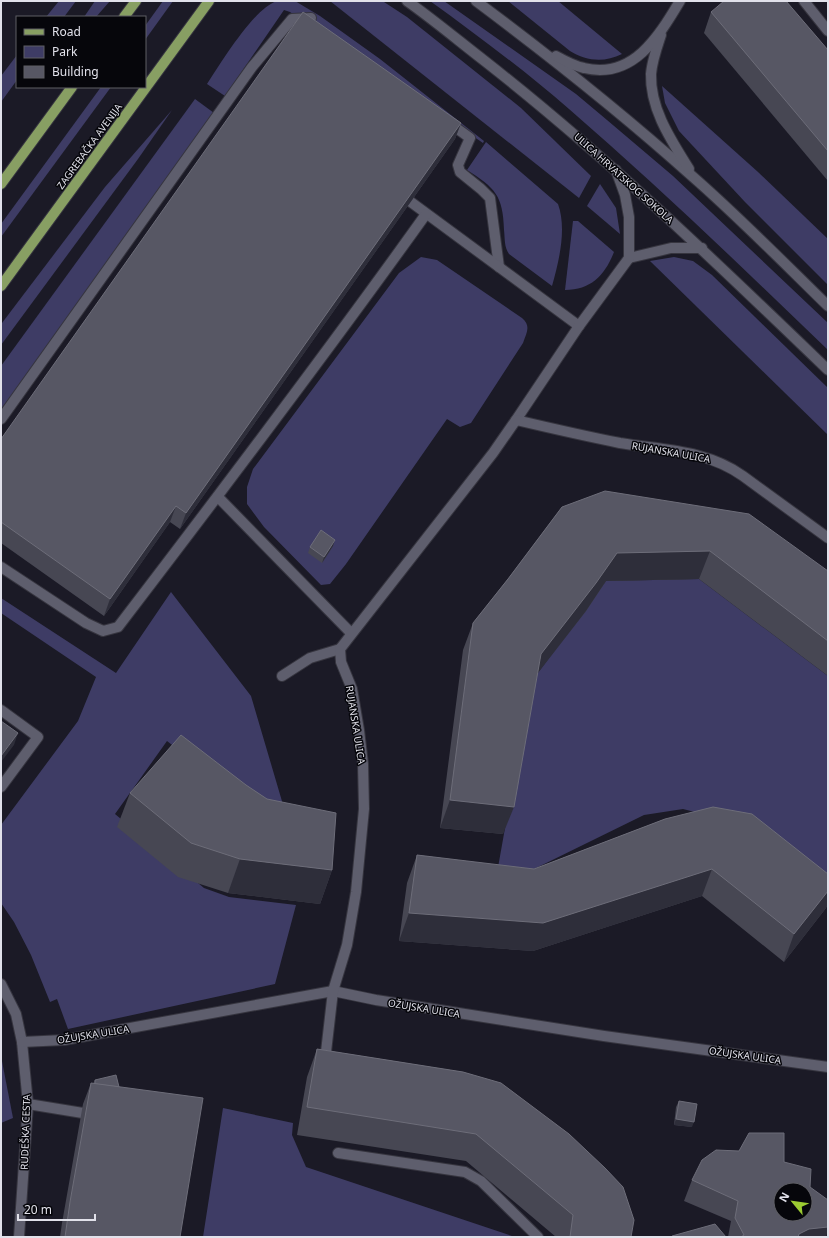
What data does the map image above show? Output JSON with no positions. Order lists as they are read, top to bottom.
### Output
{
  "streets": {
    "main road": ["ZAGREBAČKA AVENIJA"],
    "street": [
      "ULICA HRVATSKOG SOKOLA",
      "RUJANSKA ULICA",
      "OŽUJSKA ULICA",
      "RUDEŠKA CESTA"
    ]
  },
  "crossings": [
    ["RUJANSKA ULICA", "OŽUJSKA ULICA"],
    ["OŽUJSKA ULICA", "RUDEŠKA CESTA"]
  ],
  "legend": ["Road", "Park", "Building"],
  "scale_bar": "20 m",
  "north": "top left"
}
